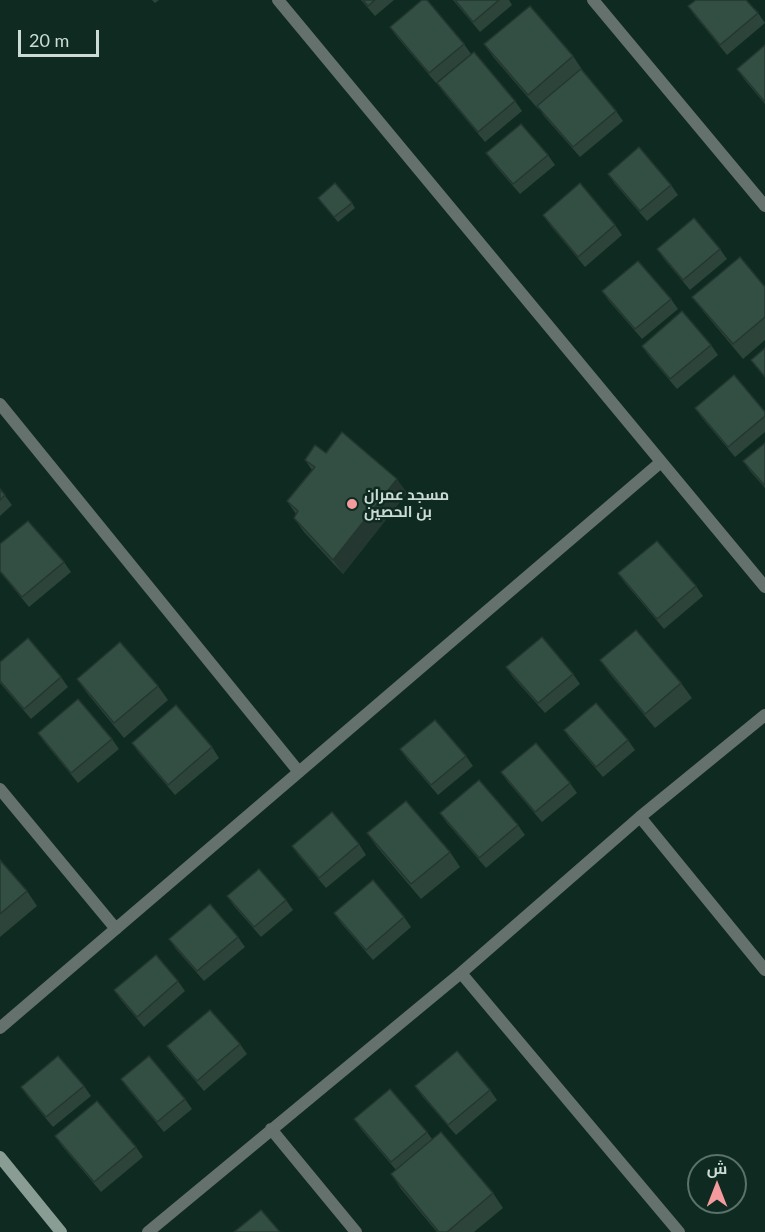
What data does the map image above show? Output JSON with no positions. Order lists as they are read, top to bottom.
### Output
{
  "places": ["مسجد عمران بن الحصين"],
  "scale_bar": "20 m",
  "north": "top"
}
